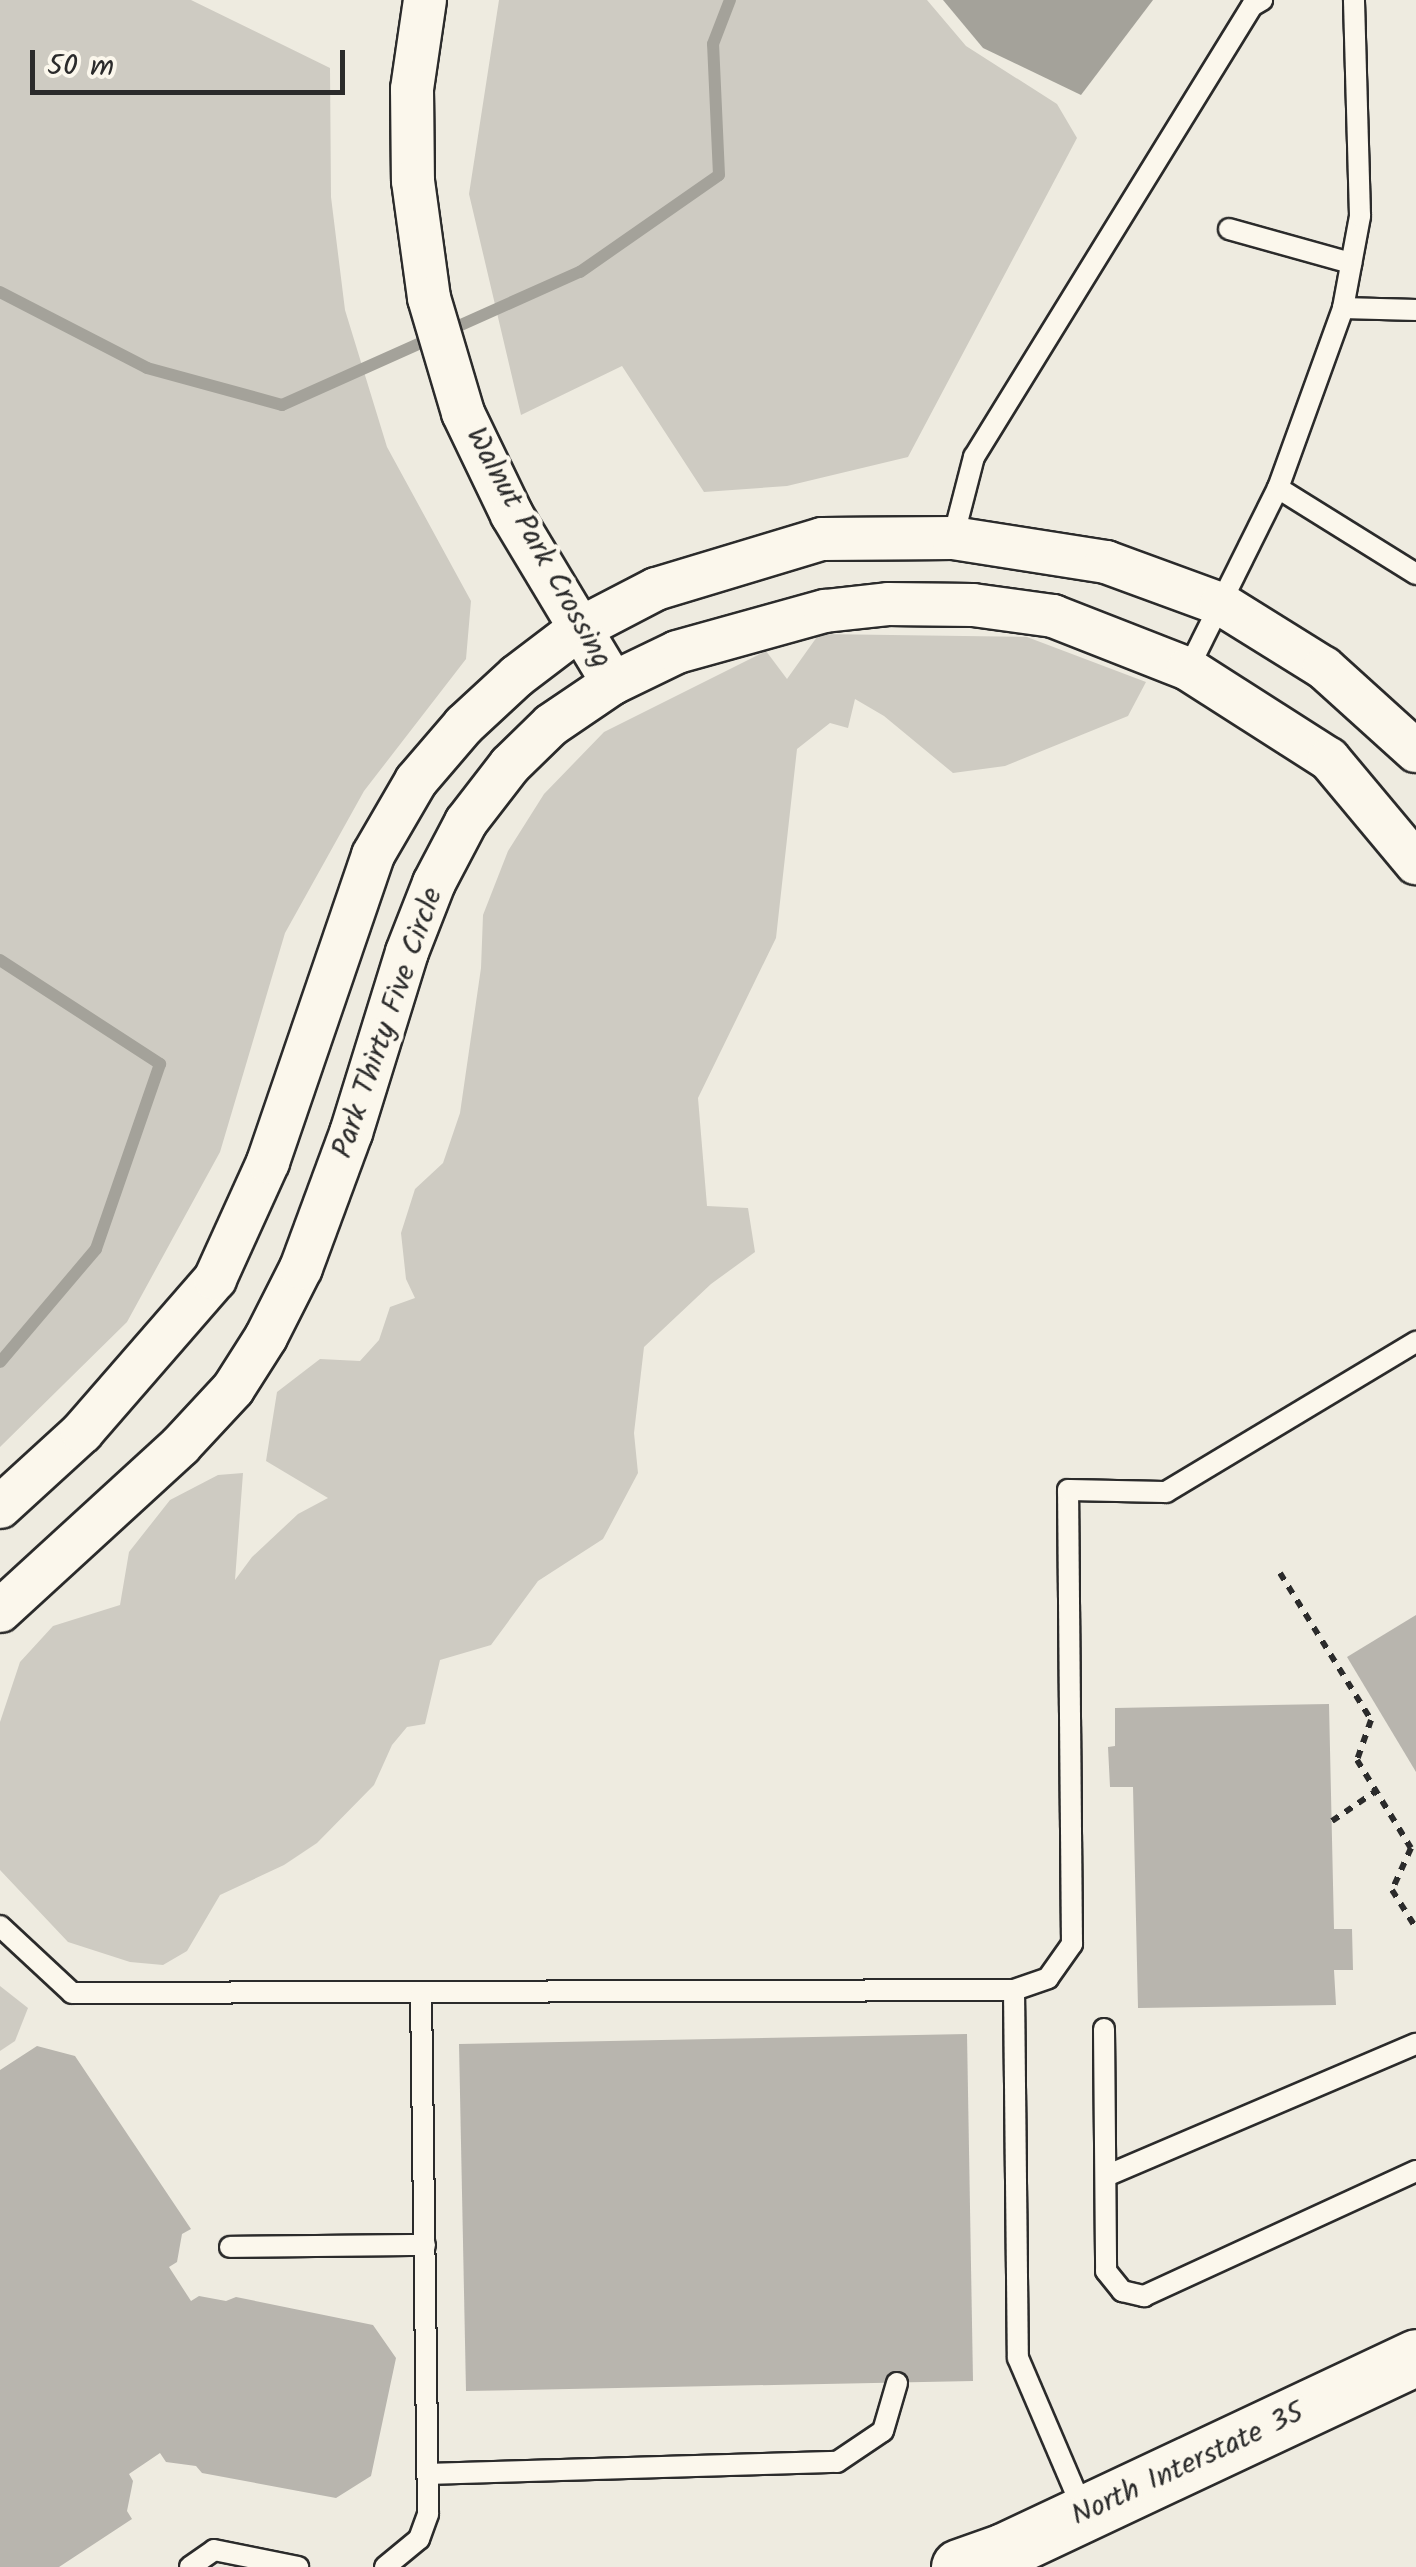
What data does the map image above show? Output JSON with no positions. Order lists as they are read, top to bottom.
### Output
{
  "streets": {
    "main road": ["North Interstate 35"],
    "street": ["Walnut Park Crossing", "Park Thirty Five Circle"]
  },
  "crossings": [
    ["Walnut Park Crossing", "Park Thirty Five Circle"]
  ],
  "scale_bar": "50 m"
}
